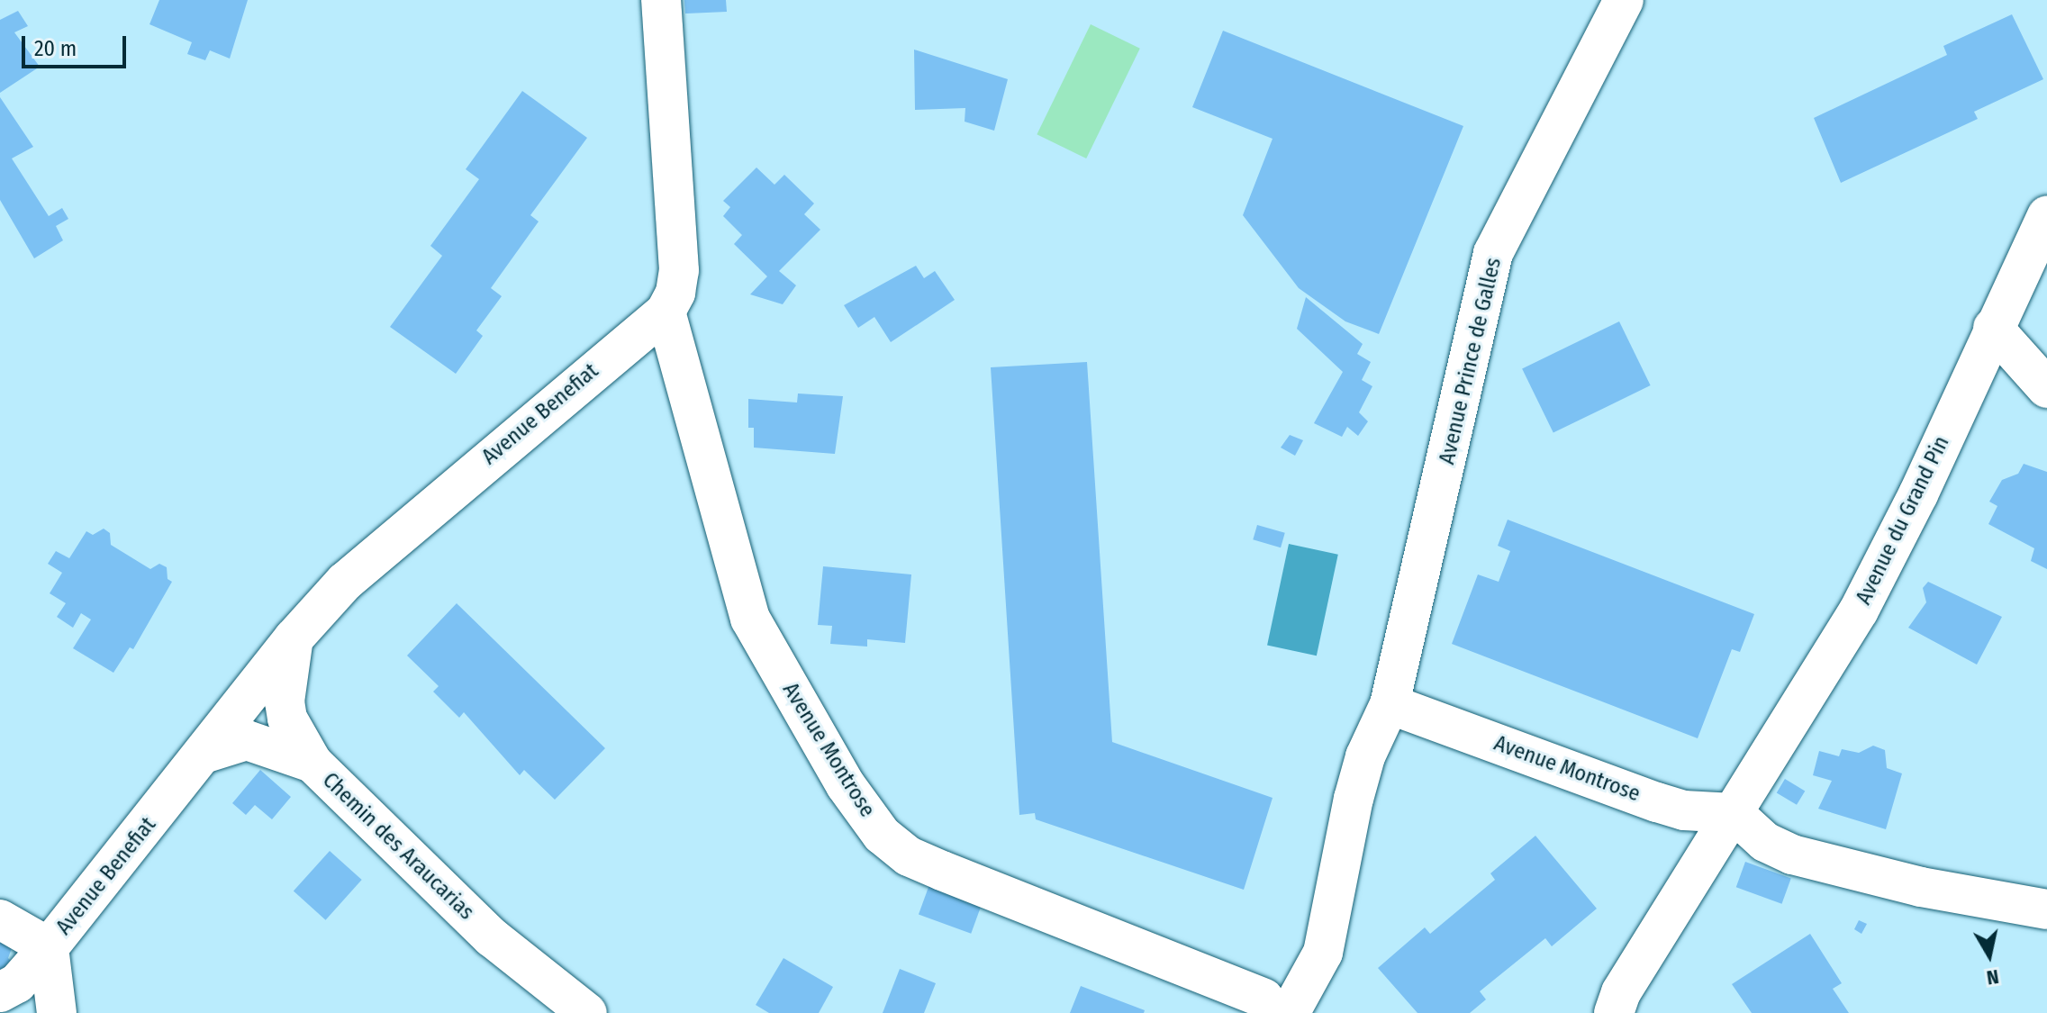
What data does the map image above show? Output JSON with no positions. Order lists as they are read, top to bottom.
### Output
{
  "streets": {
    "street": [
      "Avenue Prince de Galles",
      "Avenue Benefiat",
      "Avenue du Grand Pin",
      "Avenue Montrose",
      "Chemin des Araucarias"
    ]
  },
  "crossings": [
    ["Avenue Prince de Galles", "Avenue Montrose"],
    ["Avenue Benefiat", "Avenue Montrose"],
    ["Avenue Benefiat", "Chemin des Araucarias"],
    ["Avenue du Grand Pin", "Avenue Montrose"]
  ],
  "scale_bar": "20 m",
  "north": "bottom"
}
